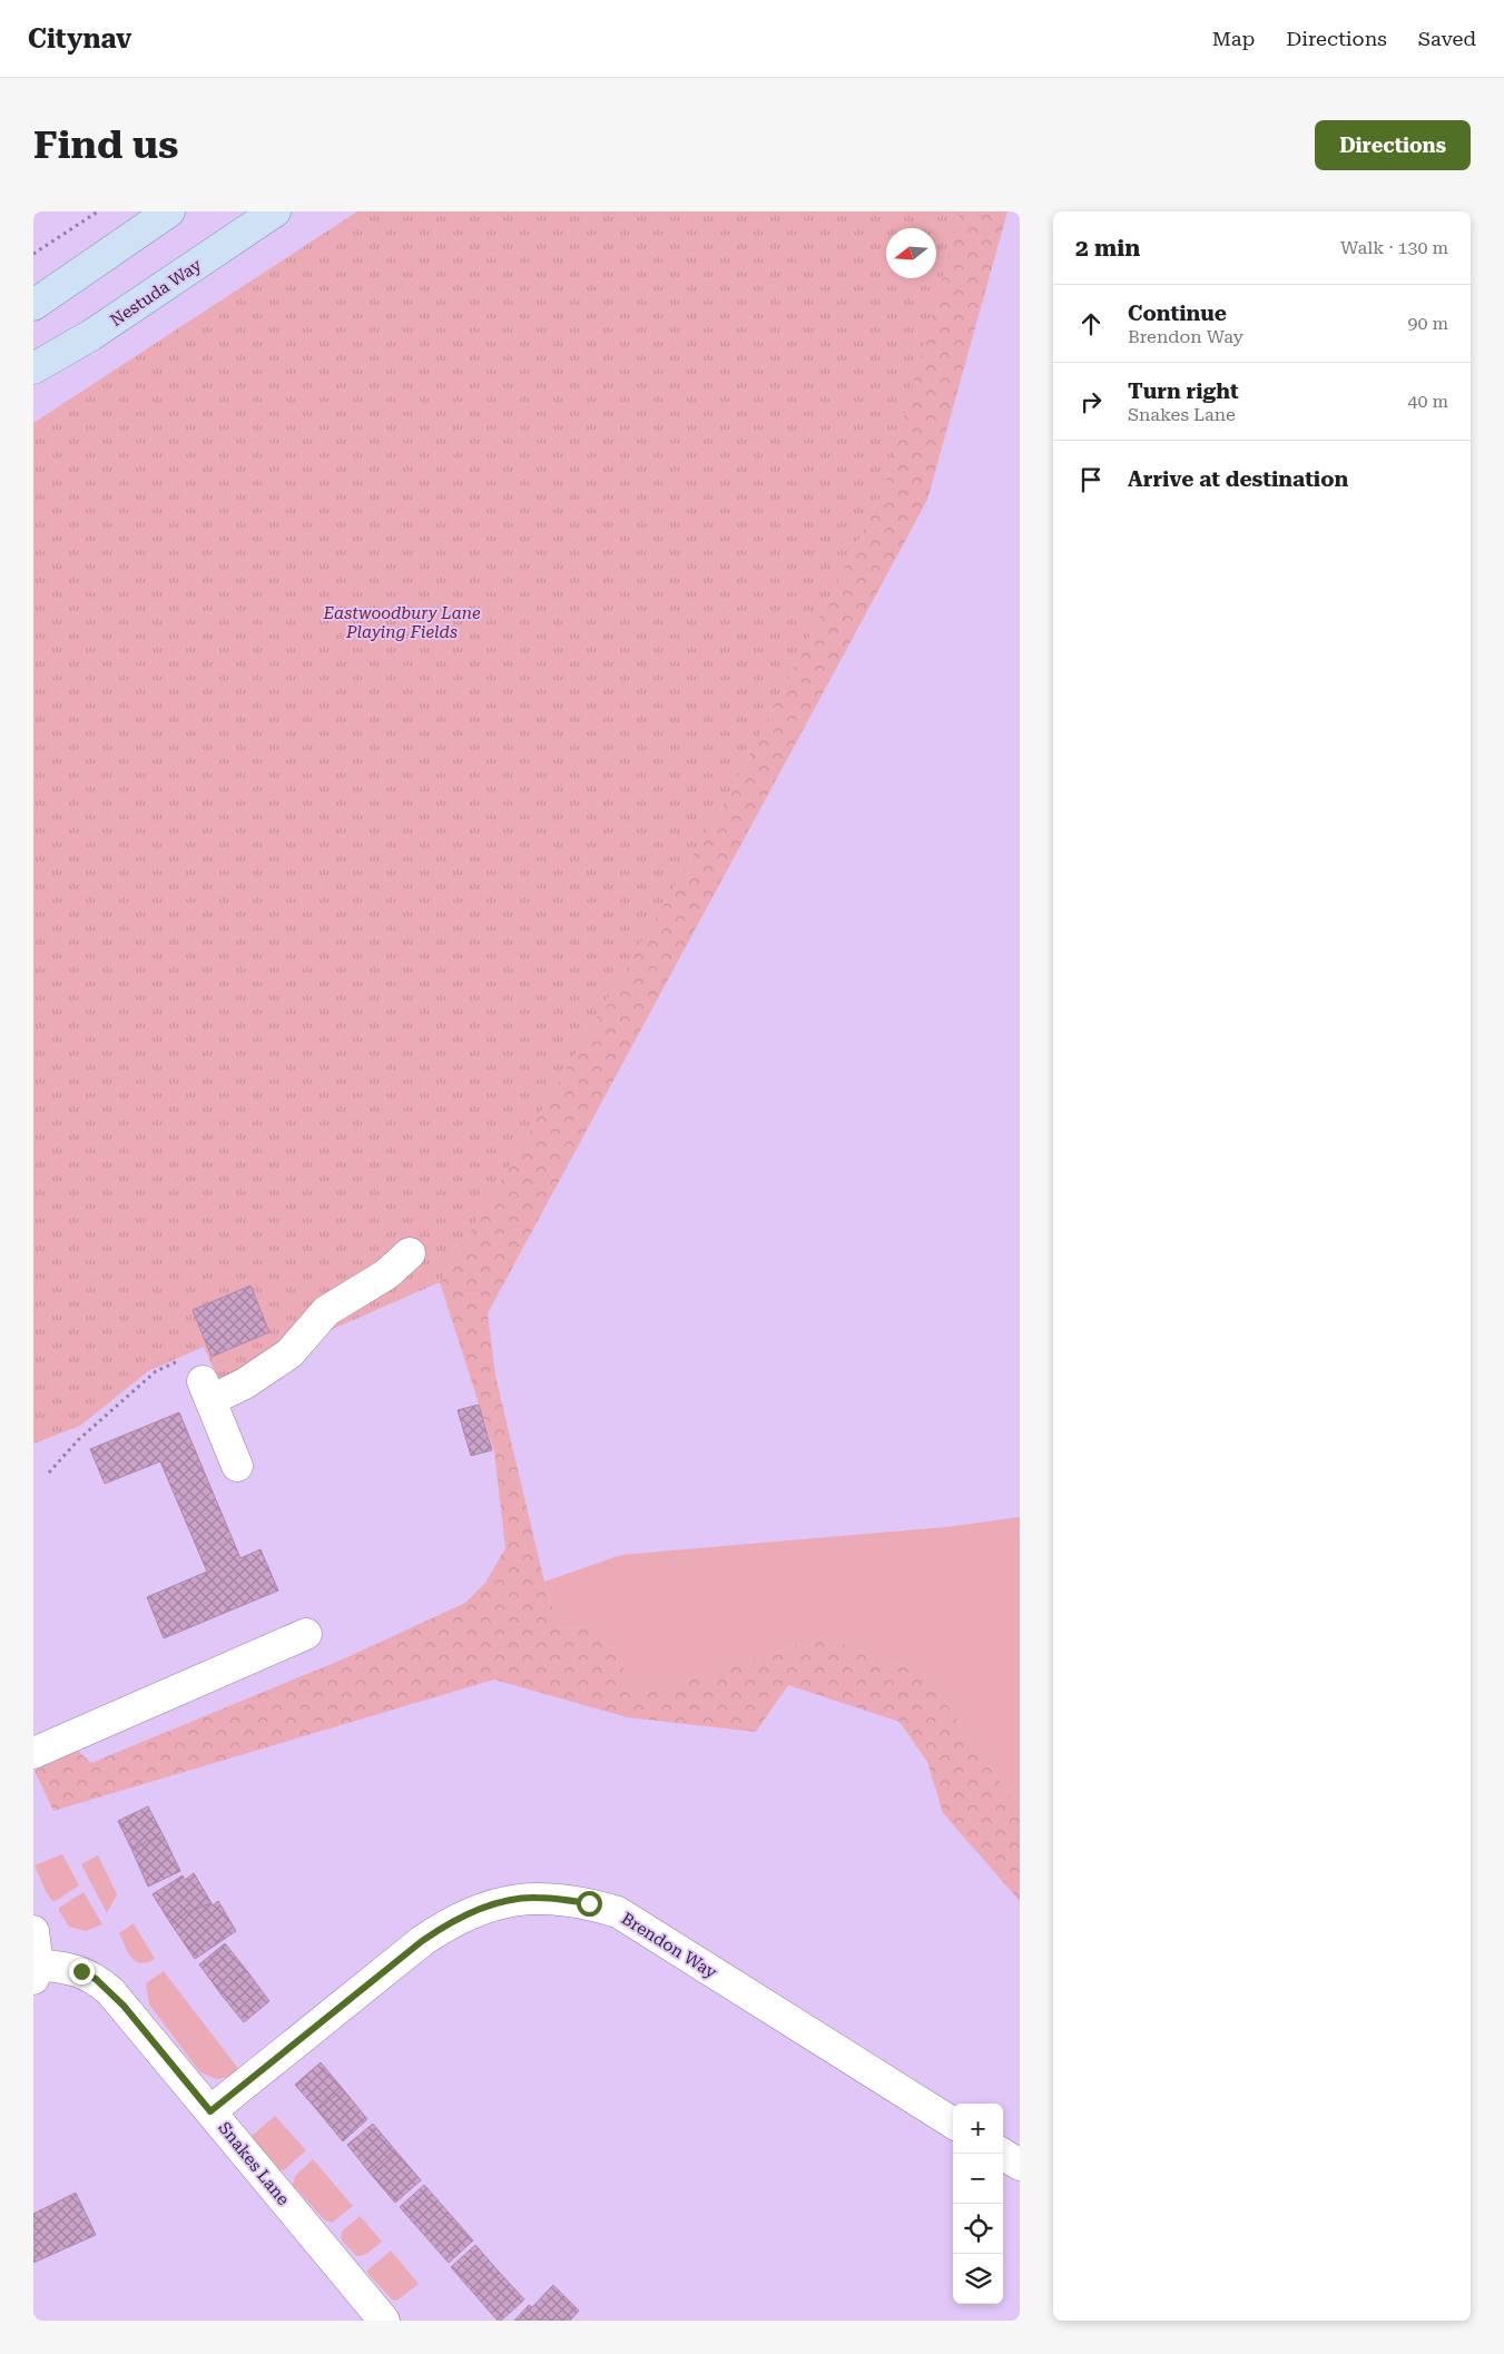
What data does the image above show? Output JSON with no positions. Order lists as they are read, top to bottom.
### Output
{
  "streets": {
    "main road": ["Nestuda Way"],
    "street": ["Brendon Way", "Snakes Lane"]
  },
  "crossings": [
    ["Brendon Way", "Snakes Lane"]
  ],
  "parks": ["Eastwoodbury Lane Playing Fields"],
  "north": "left",
  "page": {
    "header": "Citynav",
    "nav": ["Map", "Directions", "Saved"],
    "buttons": "Directions",
    "title": "Find us",
    "heading": ["2 min", "Walk · 130 m"],
    "list": [
      ["Continue", "Brendon Way", "90 m"],
      ["Turn right", "Snakes Lane", "40 m"],
      "Arrive at destination"
    ],
    "map_buttons": ["+", "−"]
  }
}
